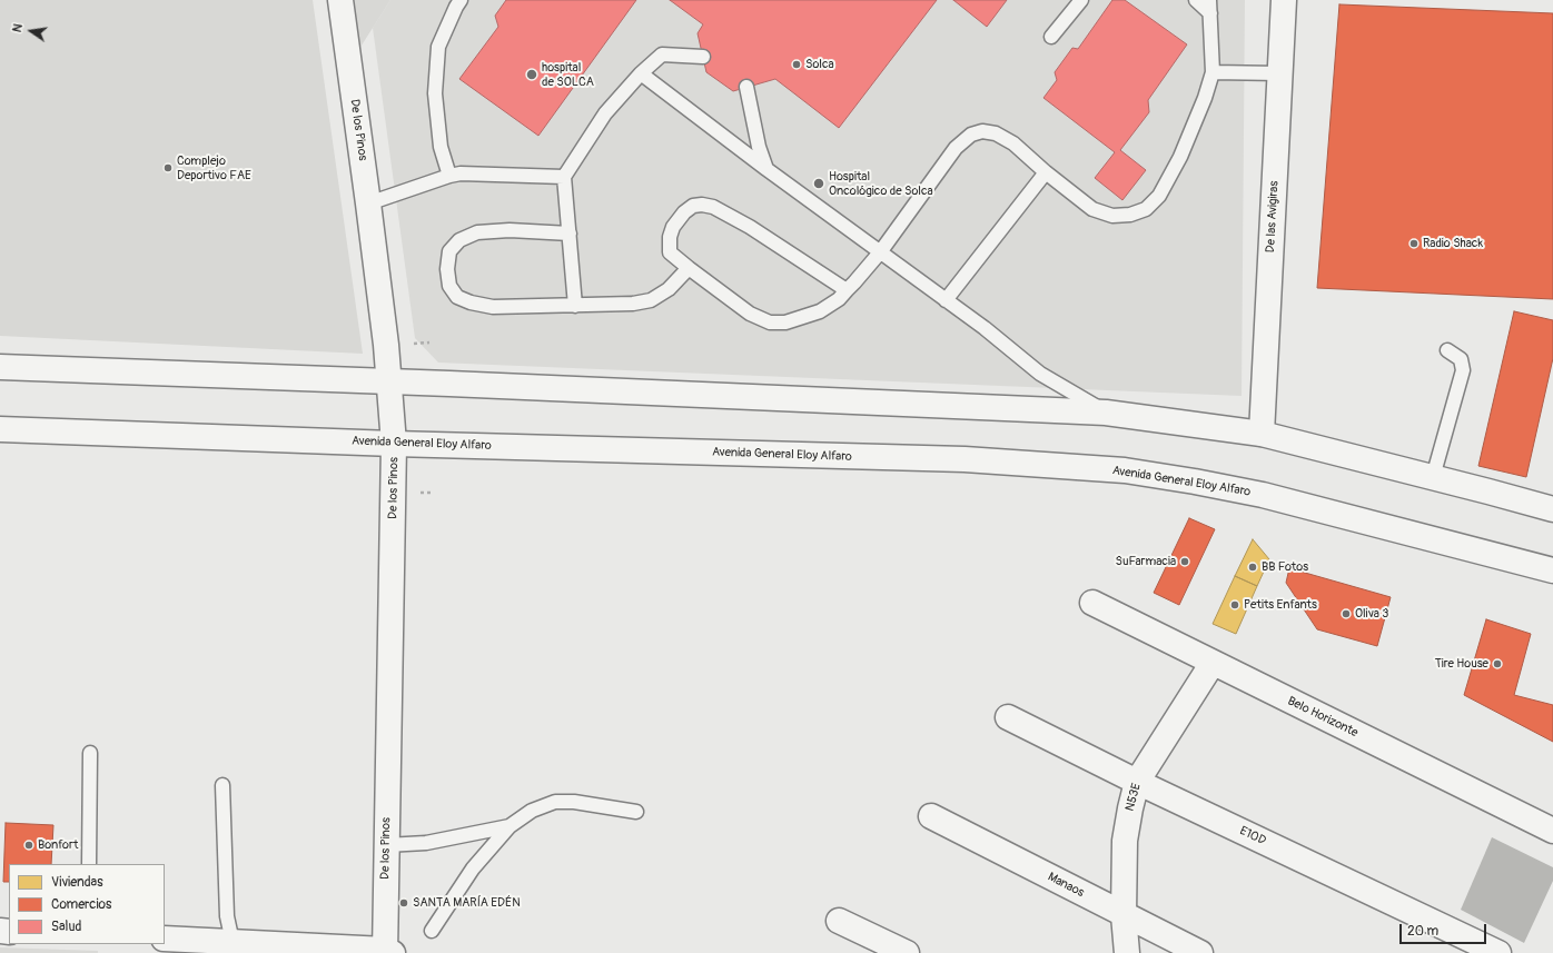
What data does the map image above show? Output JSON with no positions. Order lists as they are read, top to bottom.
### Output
{
  "streets": {
    "street": [
      "De los Pinos",
      "De las Avigiras",
      "Avenida General Eloy Alfaro",
      "Belo Horizonte",
      "N53E",
      "E10D",
      "Manaos"
    ]
  },
  "crossings": [
    ["De los Pinos", "Avenida General Eloy Alfaro"],
    ["Belo Horizonte", "N53E"],
    ["N53E", "E10D"],
    ["N53E", "Manaos"]
  ],
  "places": [
    "Solca",
    "hospital de SOLCA",
    "Complejo Deportivo FAE",
    "Hospital Oncológico de Solca",
    "Radio Shack",
    "SuFarmacia",
    "BB Fotos",
    "Petits Enfants",
    "Oliva 3",
    "Tire House",
    "Bonfort",
    "SANTA MARÍA EDÉN"
  ],
  "legend": ["Viviendas", "Comercios", "Salud"],
  "scale_bar": "20 m",
  "north": "left"
}
